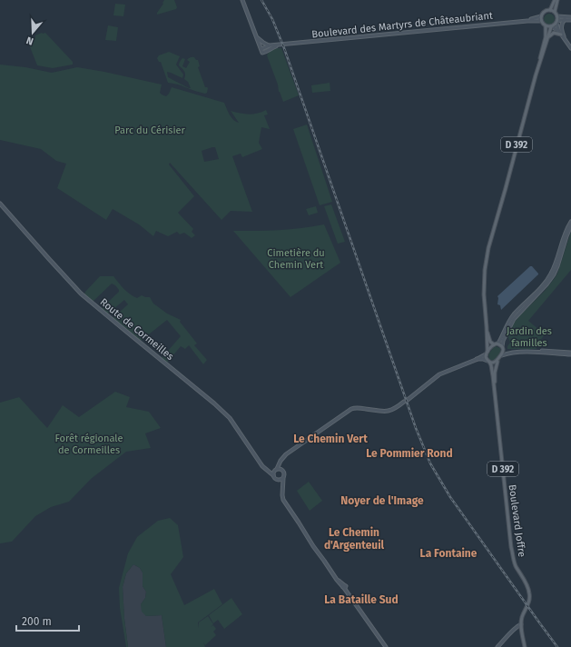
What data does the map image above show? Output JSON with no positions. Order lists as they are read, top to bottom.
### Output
{
  "streets": {
    "main road": [
      "Boulevard des Martyrs de Châteaubriant",
      "D 392",
      "Route de Cormeilles",
      "Boulevard Joffre"
    ]
  },
  "crossings": [
    ["Boulevard des Martyrs de Châteaubriant", "D 392"],
    ["D 392", "Boulevard Joffre"]
  ],
  "districts": [
    "Le Chemin Vert",
    "Le Pommier Rond",
    "Noyer de l'Image",
    "Le Chemin d'Argenteuil",
    "La Fontaine",
    "La Bataille Sud"
  ],
  "parks": [
    "Parc du Cérisier",
    "Cimetière du Chemin Vert",
    "Jardin des familles",
    "Forêt régionale de Cormeilles"
  ],
  "scale_bar": "200 m",
  "north": "bottom"
}
